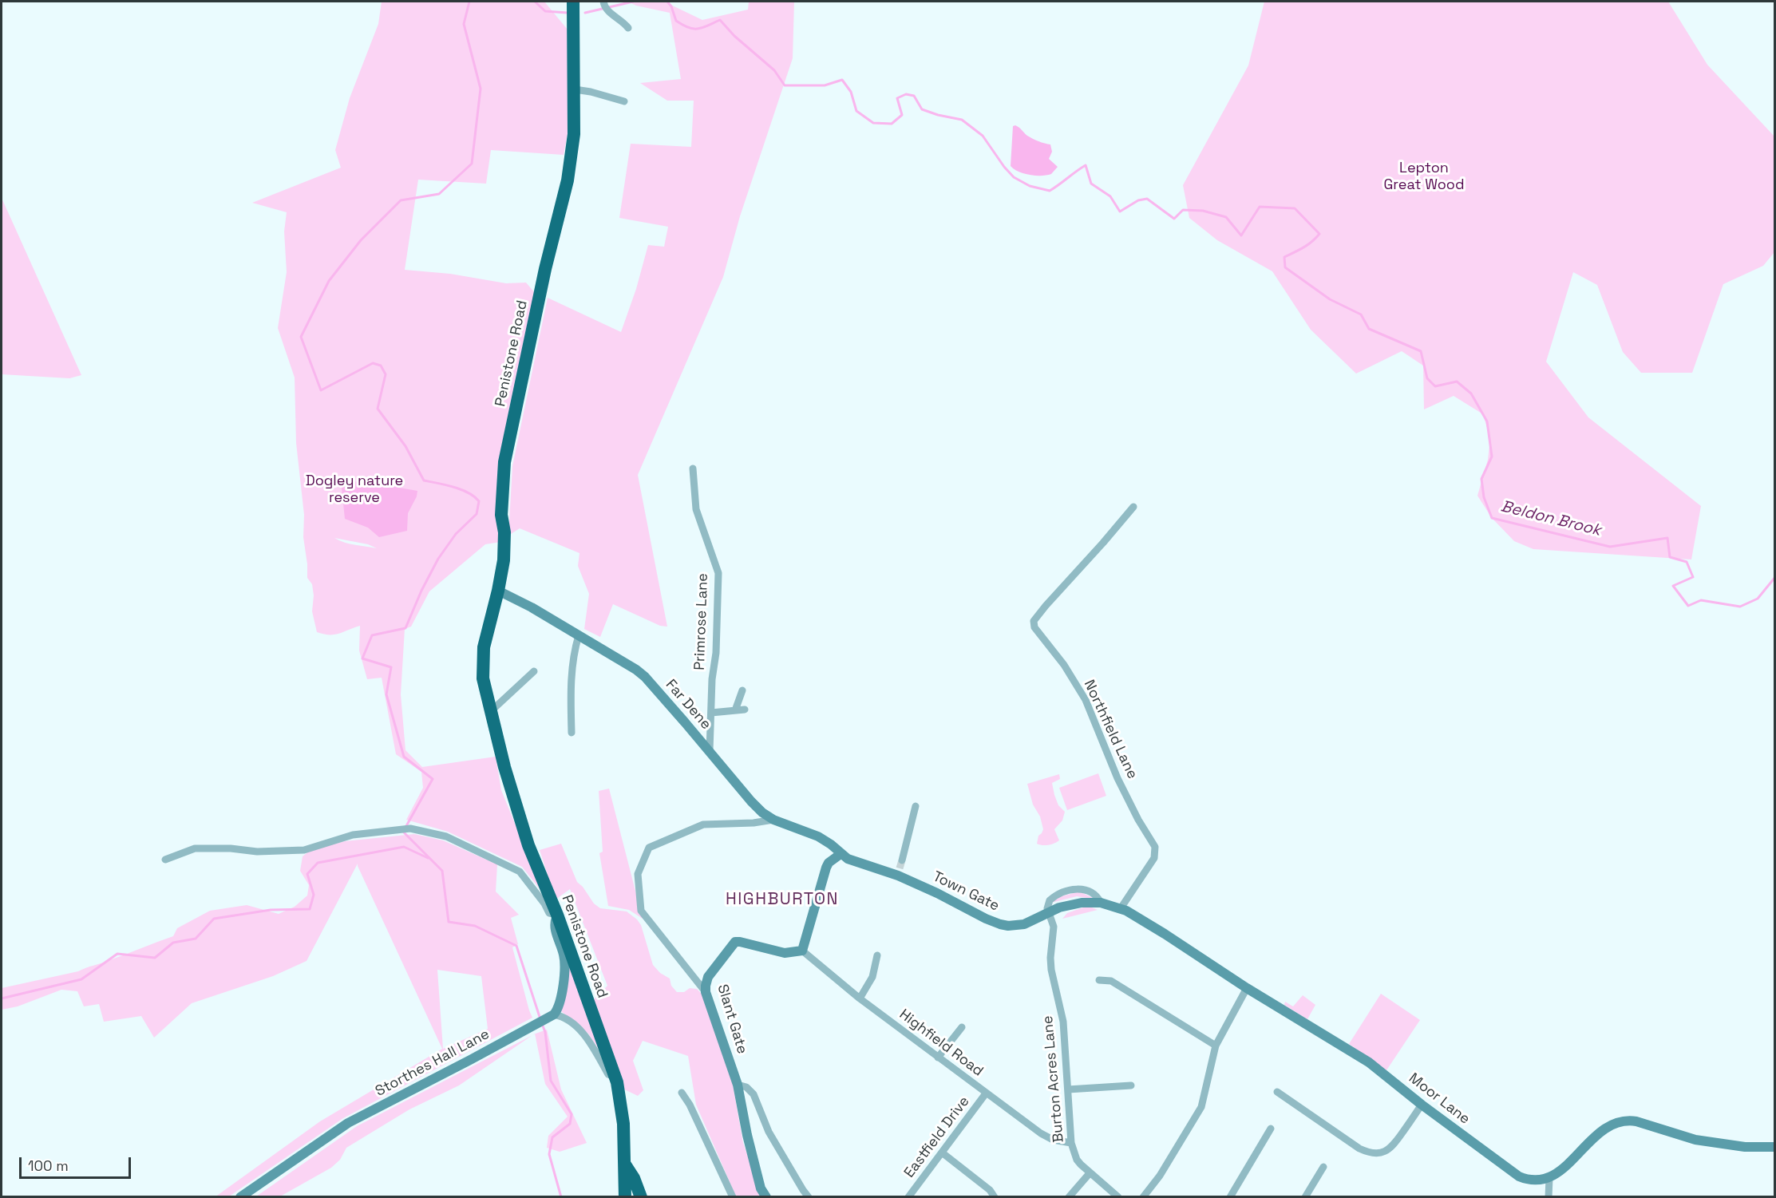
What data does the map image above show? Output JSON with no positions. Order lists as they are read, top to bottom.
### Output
{
  "streets": {
    "highway": ["Penistone Road"],
    "street": [
      "Primrose Lane",
      "Far Dene",
      "Northfield Lane",
      "Town Gate",
      "Slant Gate",
      "Highfield Road",
      "Storthes Hall Lane",
      "Burton Acres Lane",
      "Moor Lane",
      "Eastfield Drive"
    ]
  },
  "crossings": [
    ["Penistone Road", "Far Dene"],
    ["Primrose Lane", "Far Dene"],
    ["Far Dene", "Town Gate"],
    ["Northfield Lane", "Moor Lane"],
    ["Town Gate", "Burton Acres Lane"],
    ["Town Gate", "Moor Lane"],
    ["Slant Gate", "Highfield Road"],
    ["Highfield Road", "Burton Acres Lane"],
    ["Highfield Road", "Eastfield Drive"],
    ["Burton Acres Lane", "Moor Lane"]
  ],
  "districts": ["HIGHBURTON"],
  "water": ["Beldon Brook"],
  "parks": ["Lepton Great Wood", "Dogley nature reserve"],
  "scale_bar": "100 m"
}
